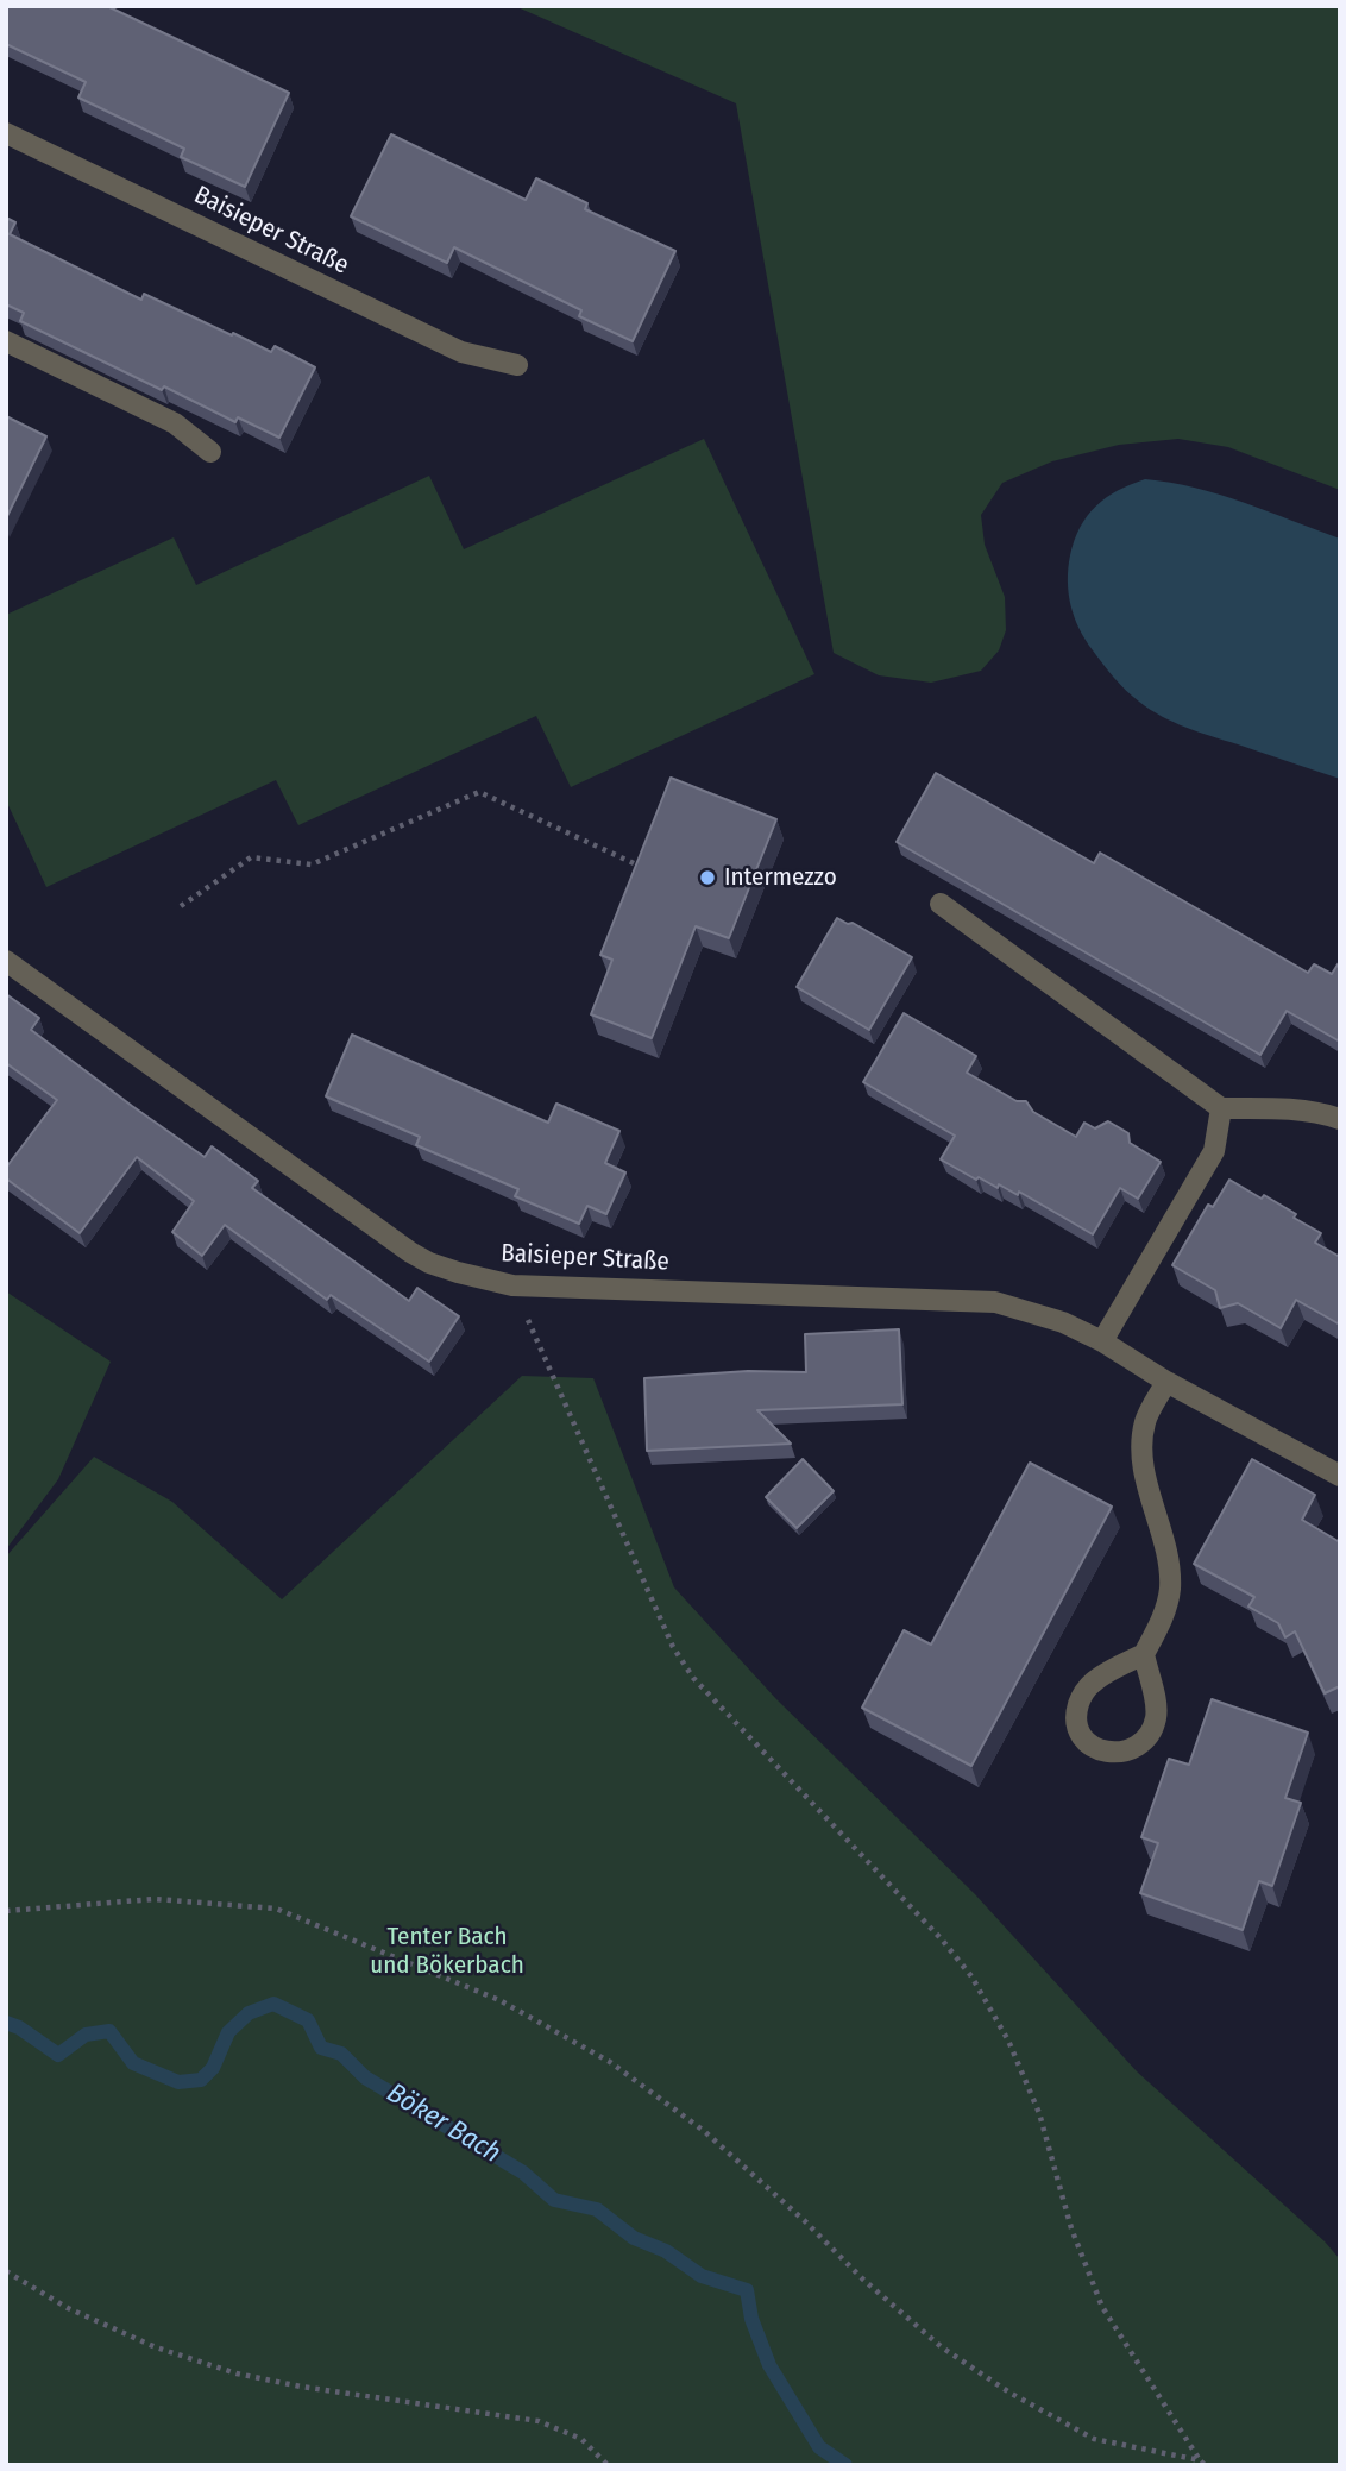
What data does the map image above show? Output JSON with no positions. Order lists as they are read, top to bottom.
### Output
{
  "streets": {
    "street": ["Baisieper Straße"]
  },
  "water": ["Böker Bach"],
  "parks": ["Tenter Bach und Bökerbach"],
  "places": ["Intermezzo"]
}
